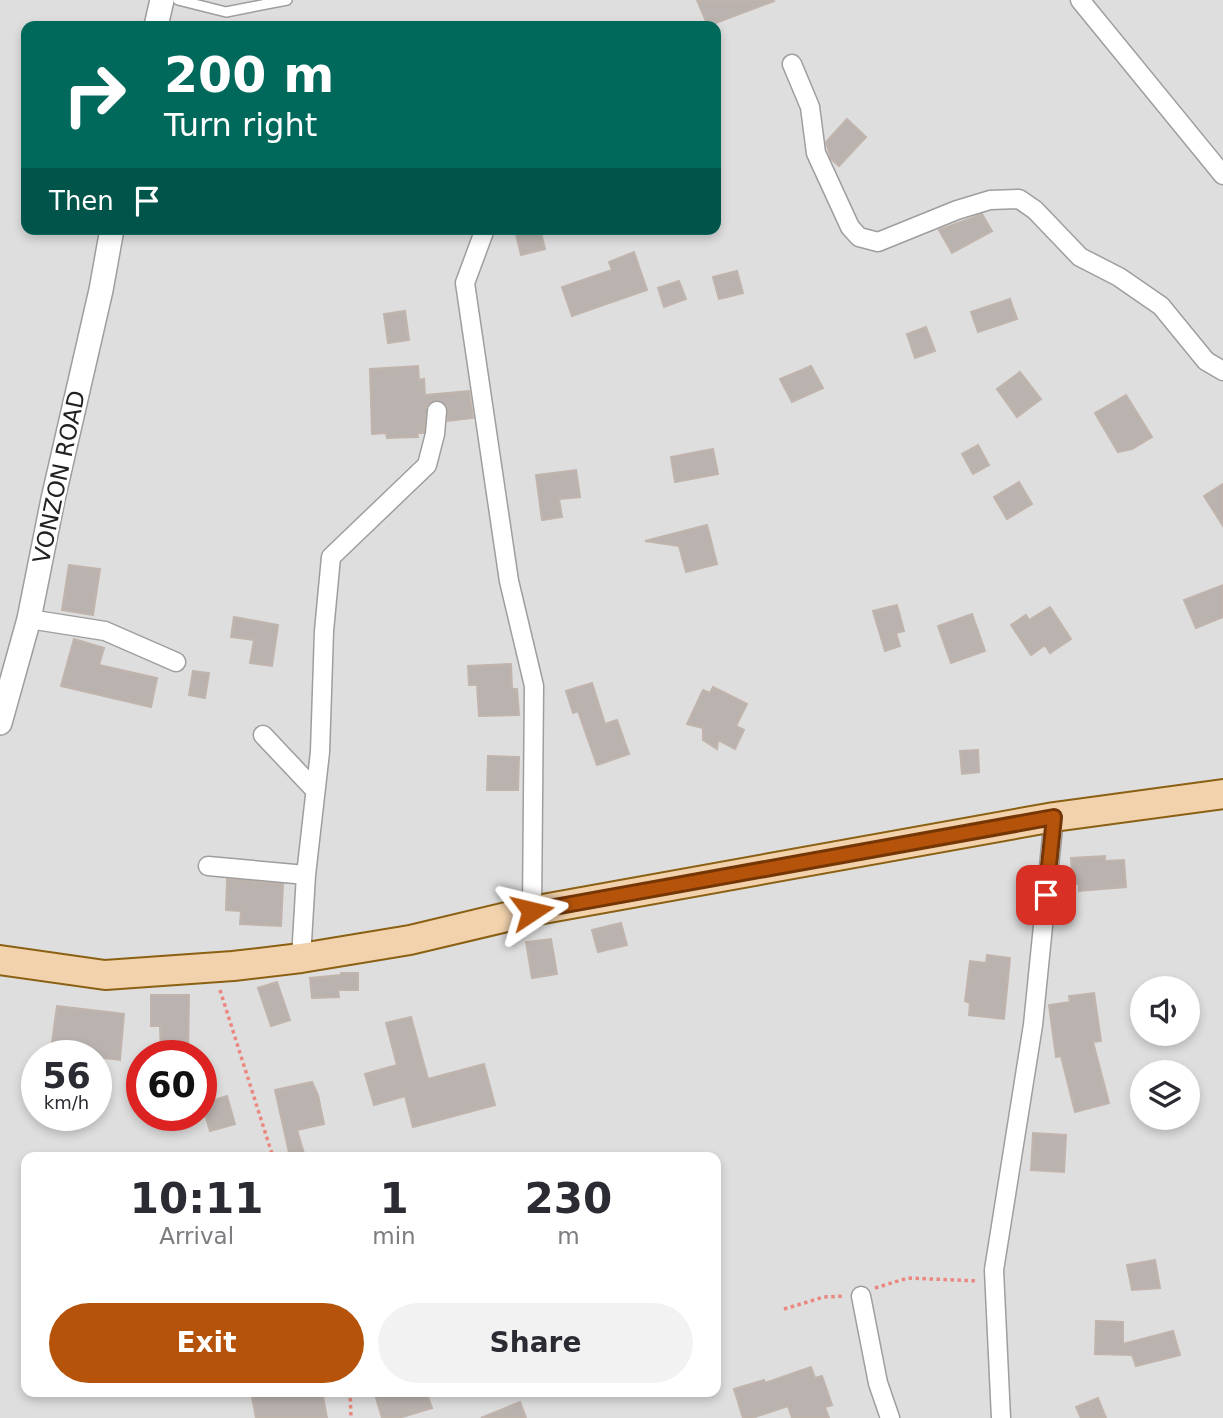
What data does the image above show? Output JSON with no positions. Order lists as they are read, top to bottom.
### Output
{
  "streets": {
    "street": ["VONZON ROAD"]
  },
  "page": {
    "turn": ["200 m", "Turn right"],
    "then": "Then",
    "speed": "56 km/h",
    "limit": "60",
    "eta": [
      "10:11",
      "Arrival",
      "1",
      "min",
      "230",
      "m"
    ],
    "buttons": ["Exit", "Share"]
  }
}
